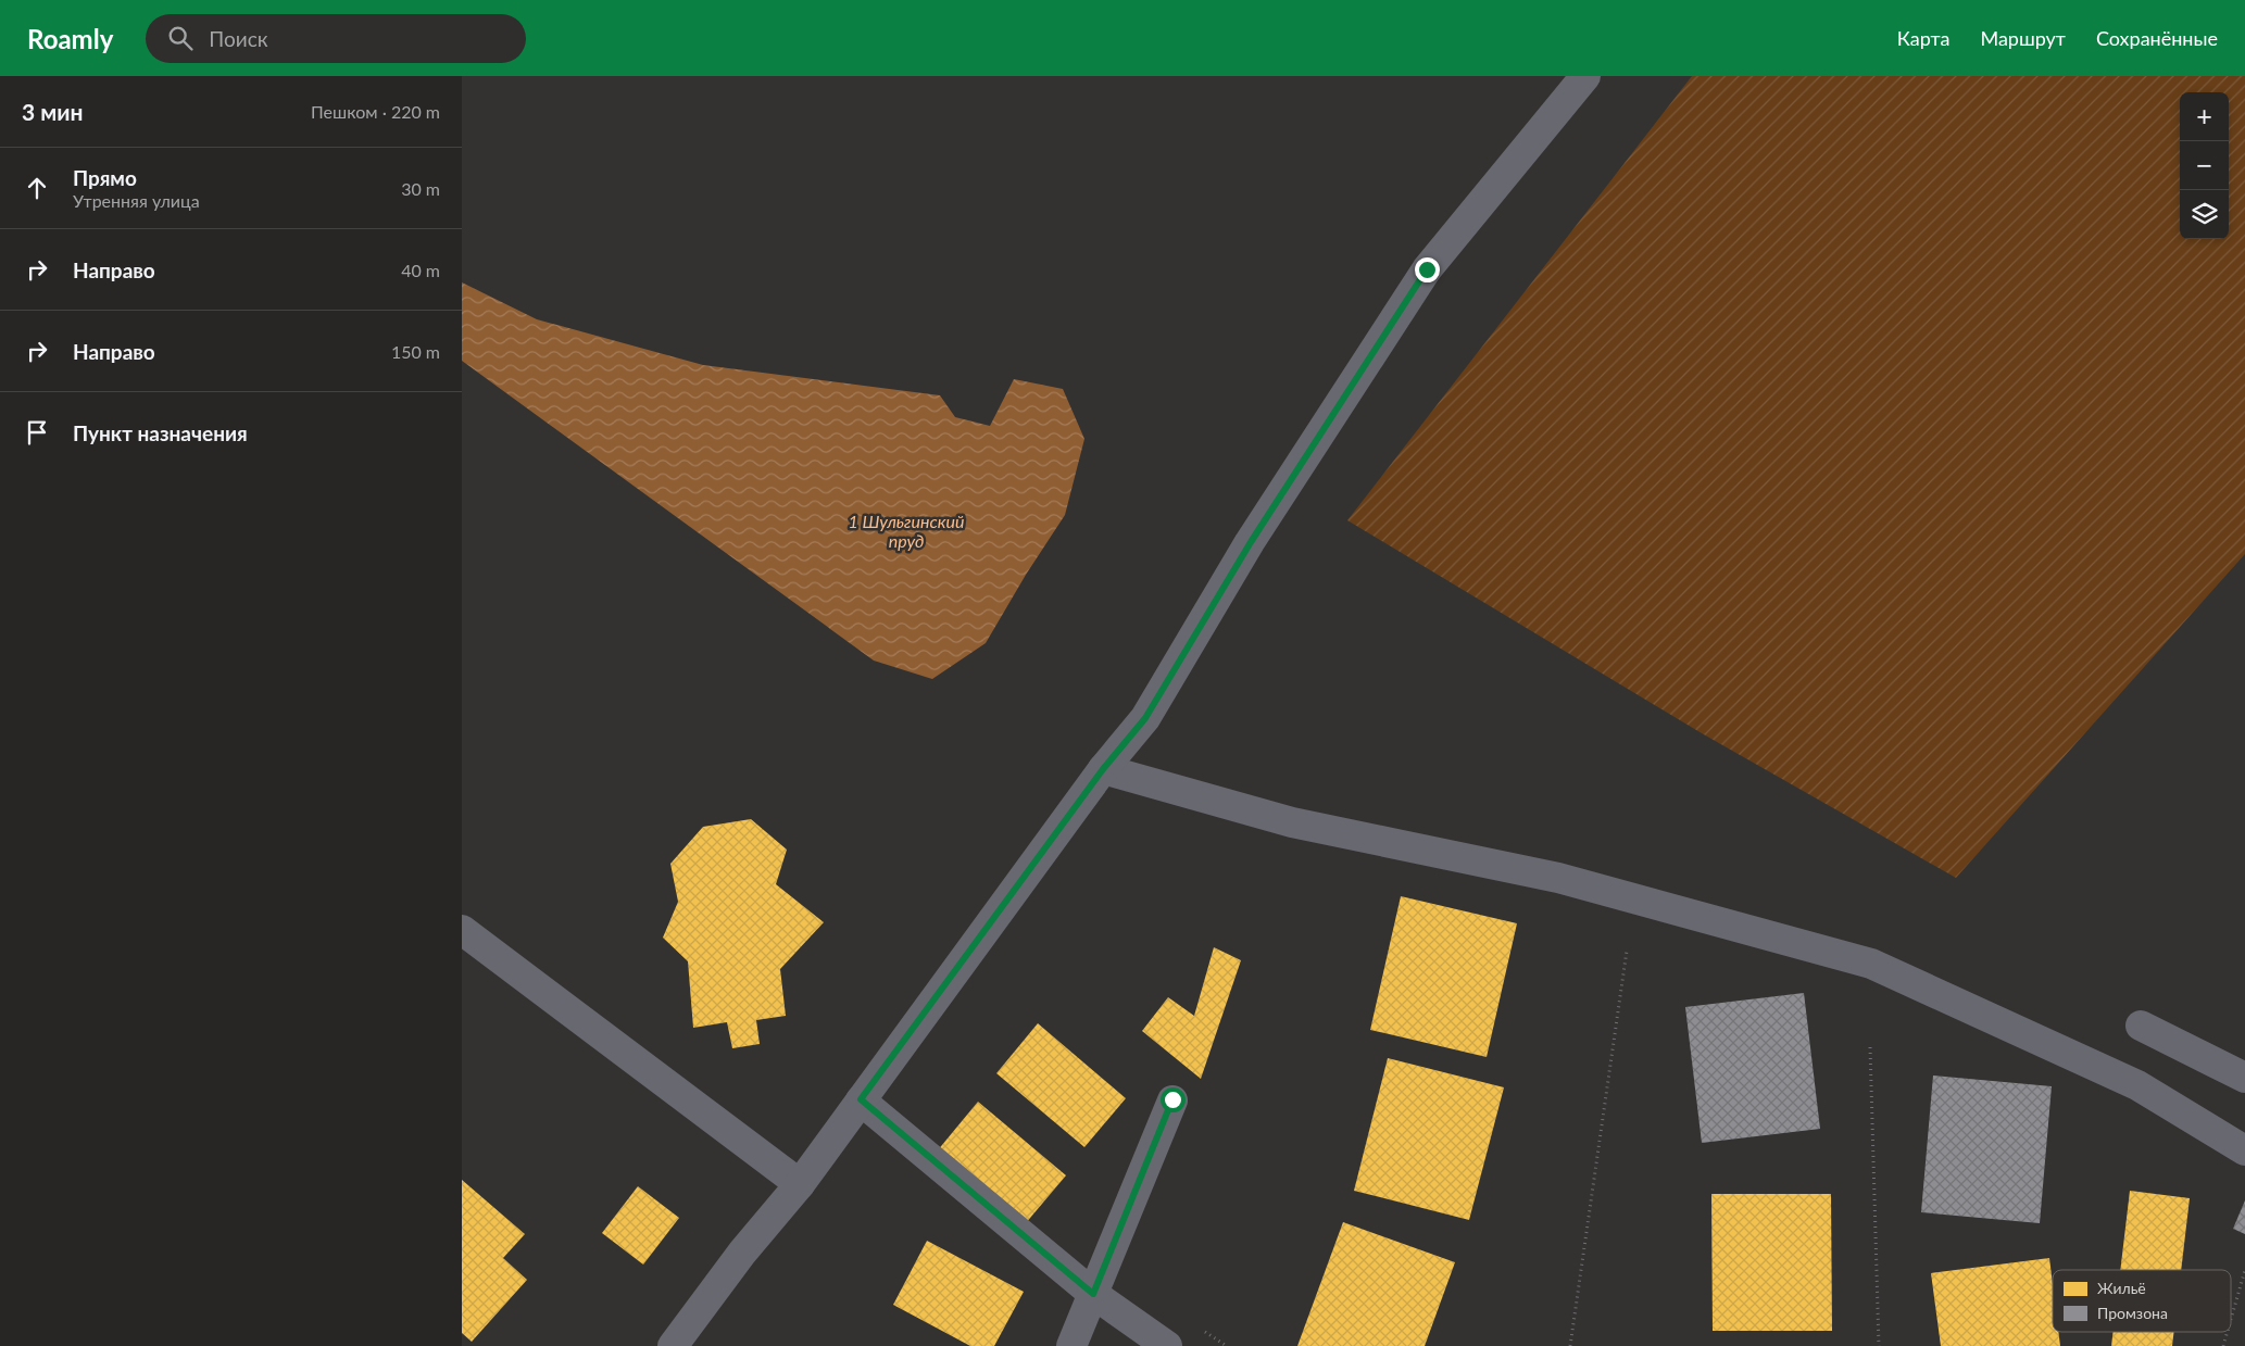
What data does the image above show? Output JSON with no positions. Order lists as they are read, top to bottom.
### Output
{
  "water": ["1 Шульгинский пруд"],
  "legend": ["Жильё", "Промзона"],
  "page": {
    "header": "Roamly",
    "search": "Поиск",
    "nav": ["Карта", "Маршрут", "Сохранённые"],
    "heading": ["3 мин", "Пешком · 220 m"],
    "map_buttons": ["+", "−"],
    "list": [
      ["Прямо", "Утренняя улица", "30 m"],
      ["Направо", "40 m"],
      ["Направо", "150 m"],
      "Пункт назначения"
    ]
  }
}
